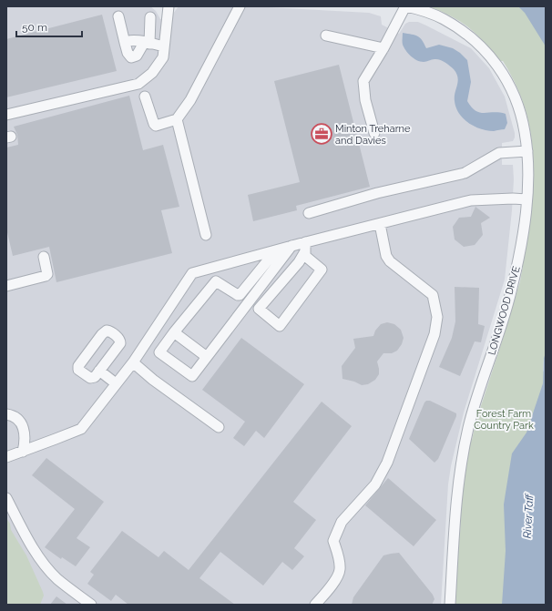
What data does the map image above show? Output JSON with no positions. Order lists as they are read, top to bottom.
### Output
{
  "streets": {
    "street": ["LONGWOOD DRIVE"]
  },
  "water": ["River Taff"],
  "parks": ["Forest Farm Country Park"],
  "places": {
    "office": ["Minton Treharne and Davies"]
  },
  "scale_bar": "50 m"
}
